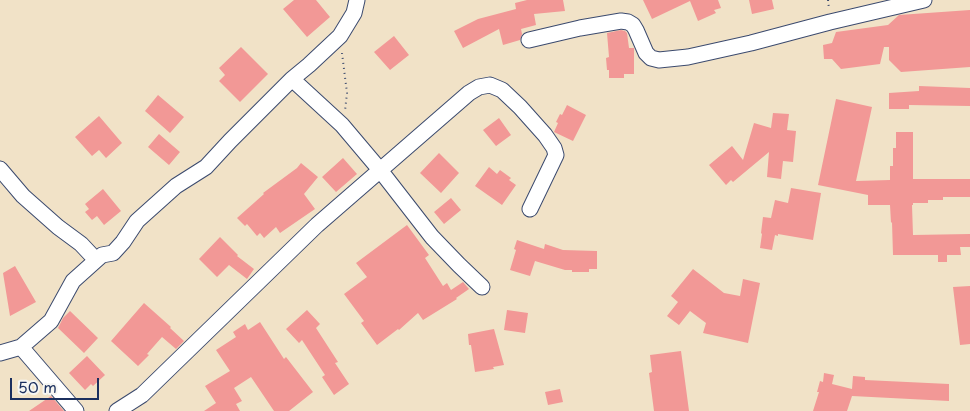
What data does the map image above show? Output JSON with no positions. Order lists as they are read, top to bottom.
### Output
{
  "scale_bar": "50 m"
}
